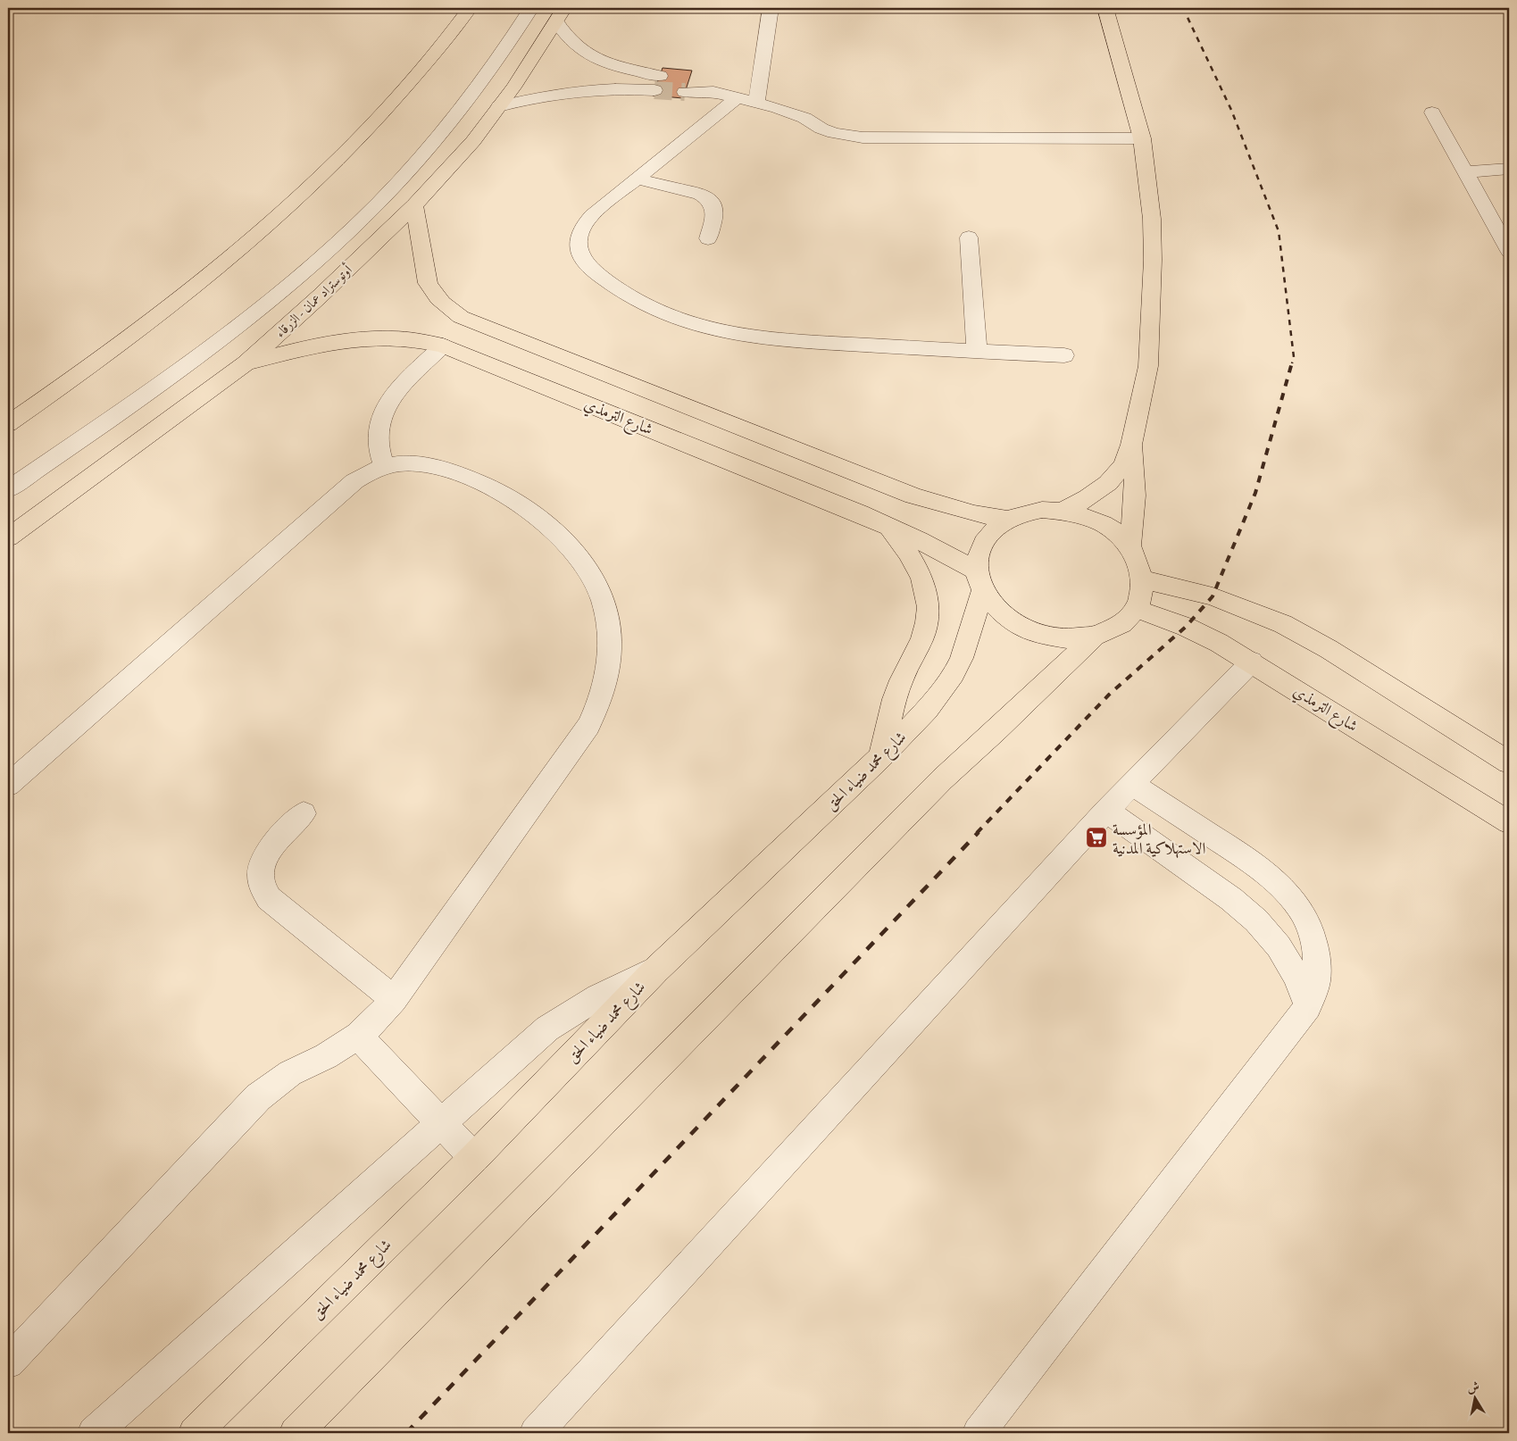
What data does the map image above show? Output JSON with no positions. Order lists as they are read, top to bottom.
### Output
{
  "streets": {
    "main road": ["أوتوستراد عمان - الزرقاء", "شارع الترمذي", "شارع محمد ضياء الحق"]
  },
  "crossings": [
    ["أوتوستراد عمان - الزرقاء", "شارع الترمذي"],
    ["شارع الترمذي", "شارع محمد ضياء الحق"]
  ],
  "places": {
    "supermarket": ["المؤسسة الاستهلاكية المدنية"]
  },
  "north": "top"
}
